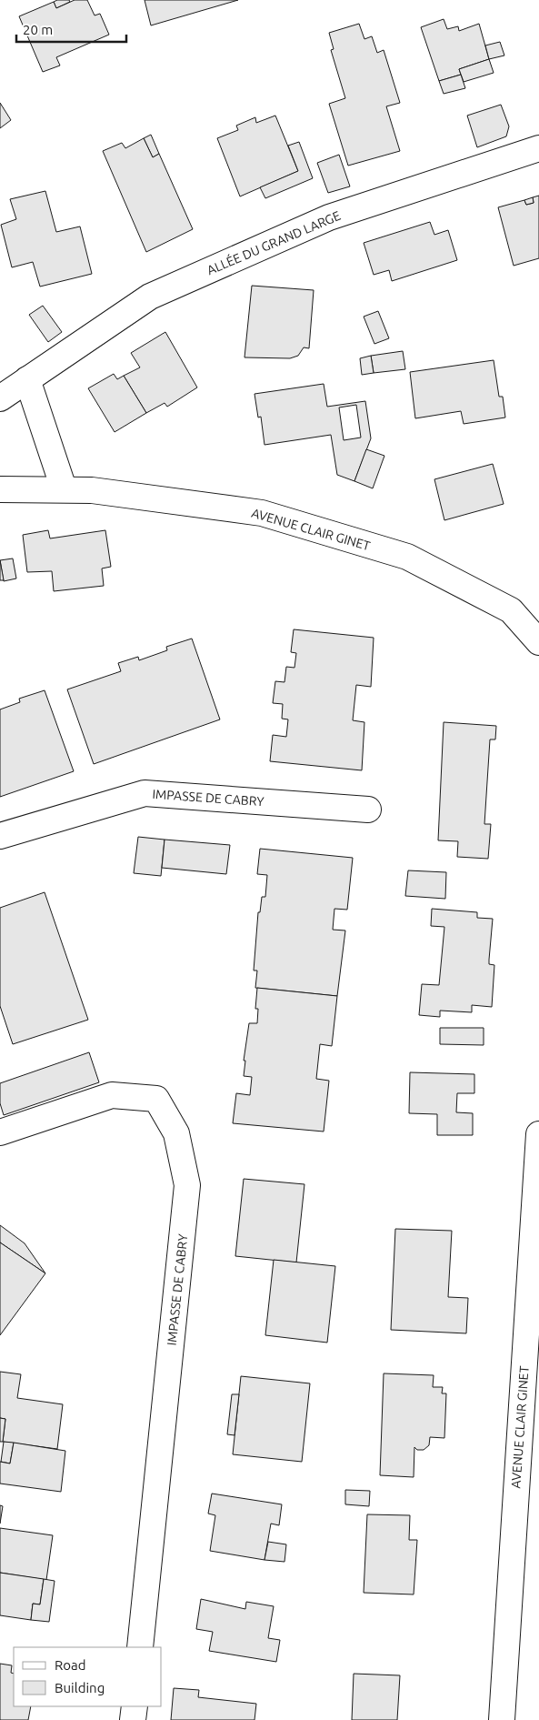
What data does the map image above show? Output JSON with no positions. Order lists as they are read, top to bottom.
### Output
{
  "streets": {
    "street": ["ALLÉE DU GRAND LARGE", "AVENUE CLAIR GINET", "IMPASSE DE CABRY"]
  },
  "legend": ["Road", "Building"],
  "scale_bar": "20 m"
}
